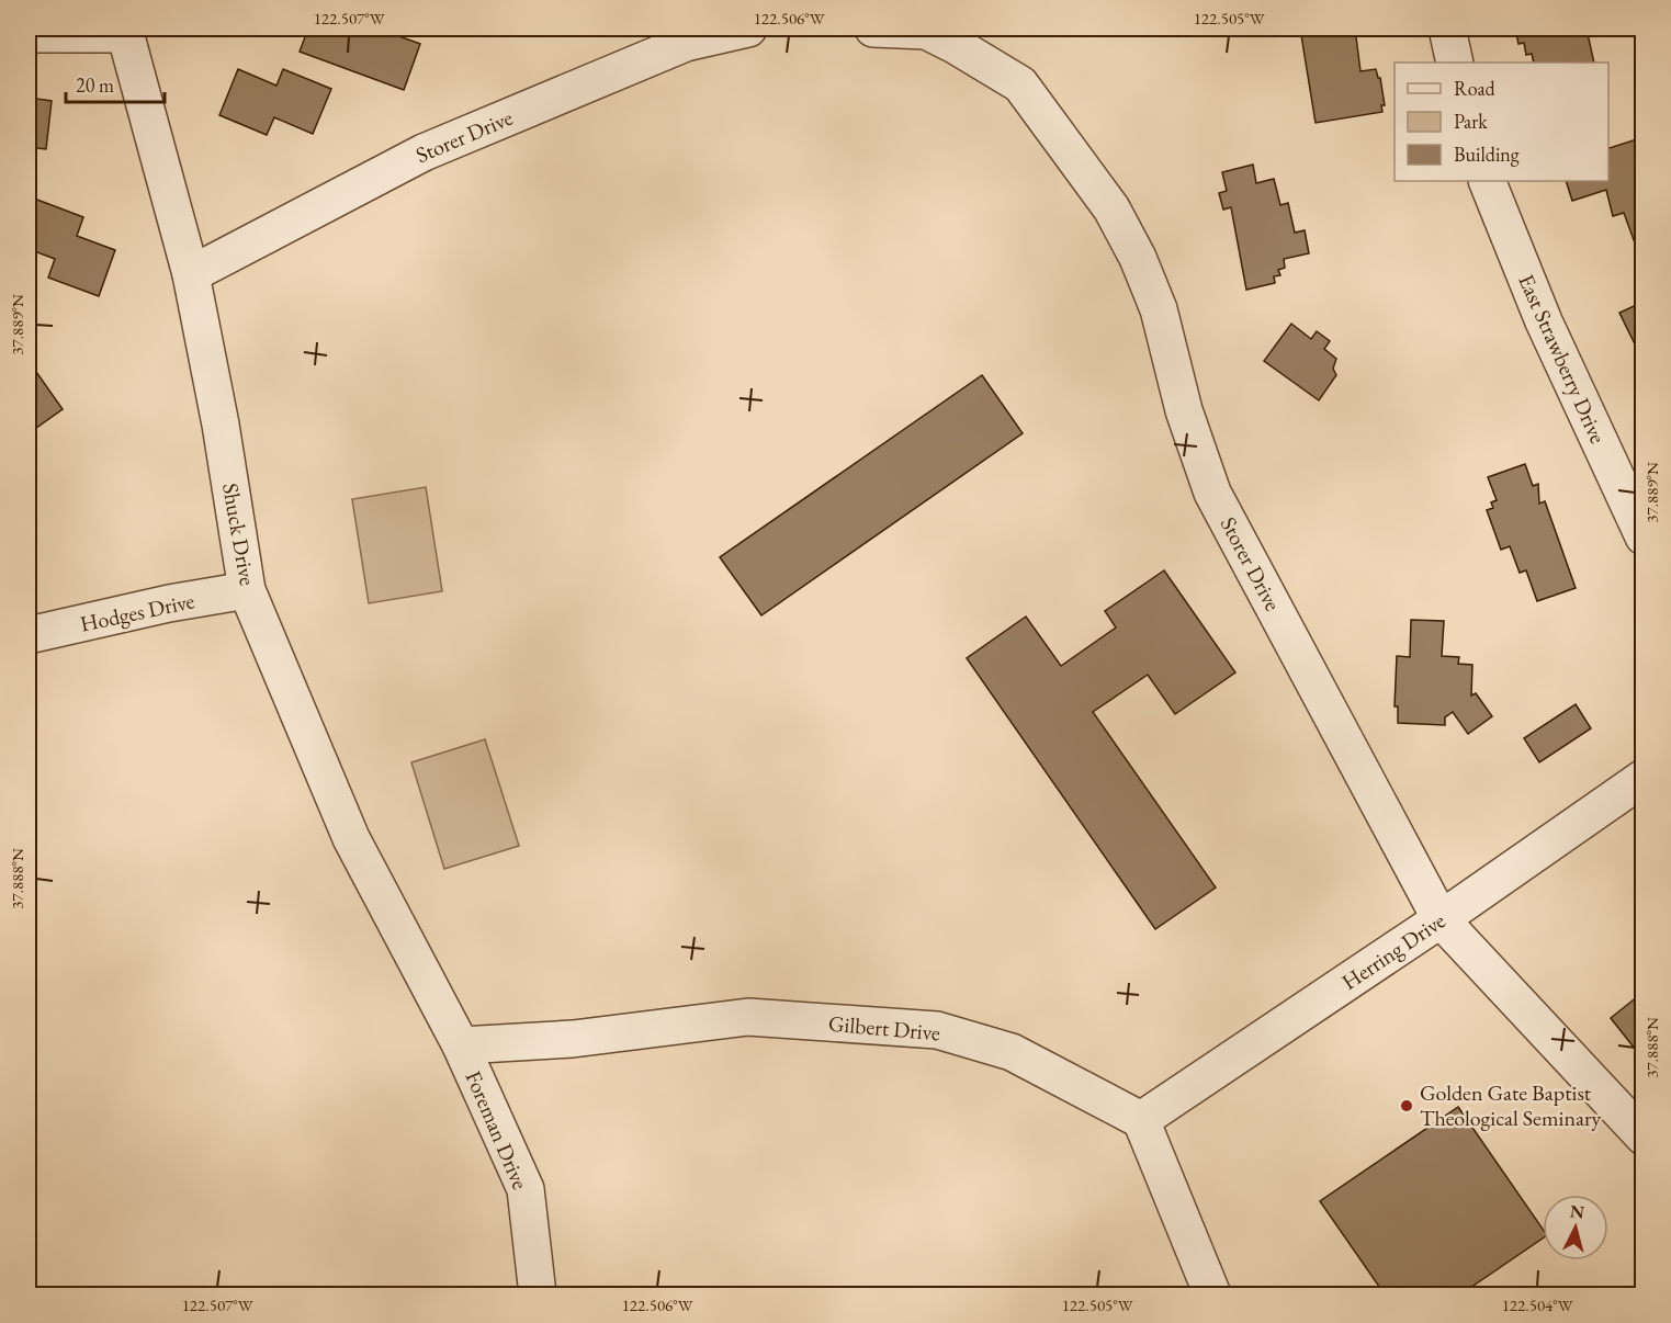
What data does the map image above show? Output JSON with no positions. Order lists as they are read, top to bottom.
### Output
{
  "streets": {
    "street": [
      "Storer Drive",
      "East Strawberry Drive",
      "Shuck Drive",
      "Hodges Drive",
      "Herring Drive",
      "Gilbert Drive",
      "Foreman Drive"
    ]
  },
  "crossings": [
    ["Storer Drive", "Shuck Drive"],
    ["Storer Drive", "Herring Drive"],
    ["Shuck Drive", "Hodges Drive"],
    ["Shuck Drive", "Gilbert Drive"],
    ["Shuck Drive", "Foreman Drive"],
    ["Herring Drive", "Gilbert Drive"],
    ["Gilbert Drive", "Foreman Drive"]
  ],
  "places": ["Golden Gate Baptist Theological Seminary"],
  "legend": ["Road", "Park", "Building"],
  "scale_bar": "20 m",
  "north": "top",
  "coordinates": [
    "122.507°W",
    "122.506°W",
    "122.505°W",
    "37.889°N",
    "37.888°N",
    "122.504°W"
  ]
}
